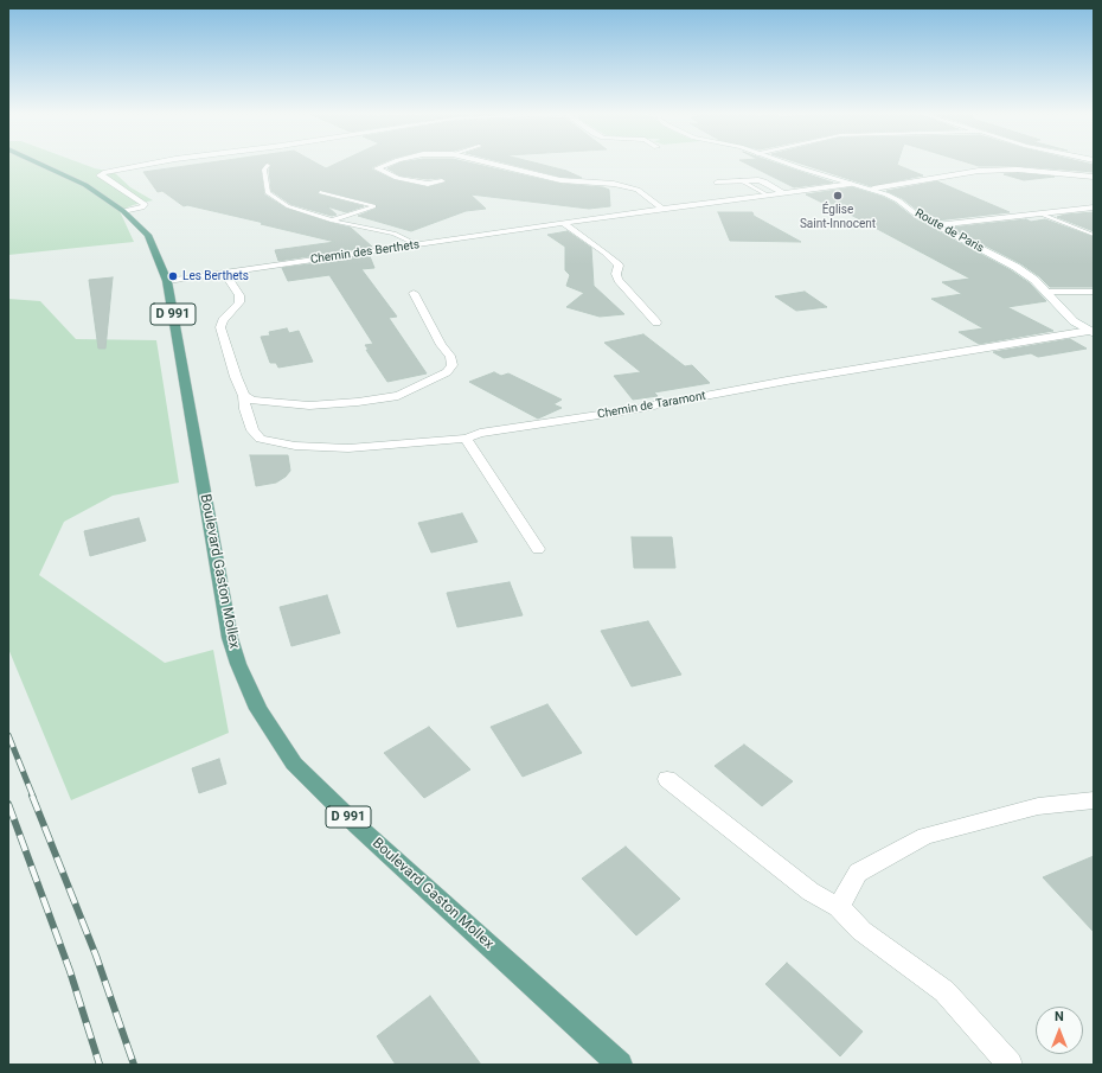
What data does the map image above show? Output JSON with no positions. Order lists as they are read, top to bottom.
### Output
{
  "streets": {
    "main road": ["D 991", "Boulevard Gaston Mollex"],
    "street": ["Route de Paris", "Chemin des Berthets", "Chemin de Taramont"]
  },
  "crossings": [
    ["Route de Paris", "Chemin des Berthets"],
    ["Route de Paris", "Chemin de Taramont"],
    ["Chemin des Berthets", "Chemin de Taramont"],
    ["Chemin des Berthets", "Boulevard Gaston Mollex"]
  ],
  "places": ["Église Saint-Innocent", "Les Berthets"],
  "north": "top"
}
